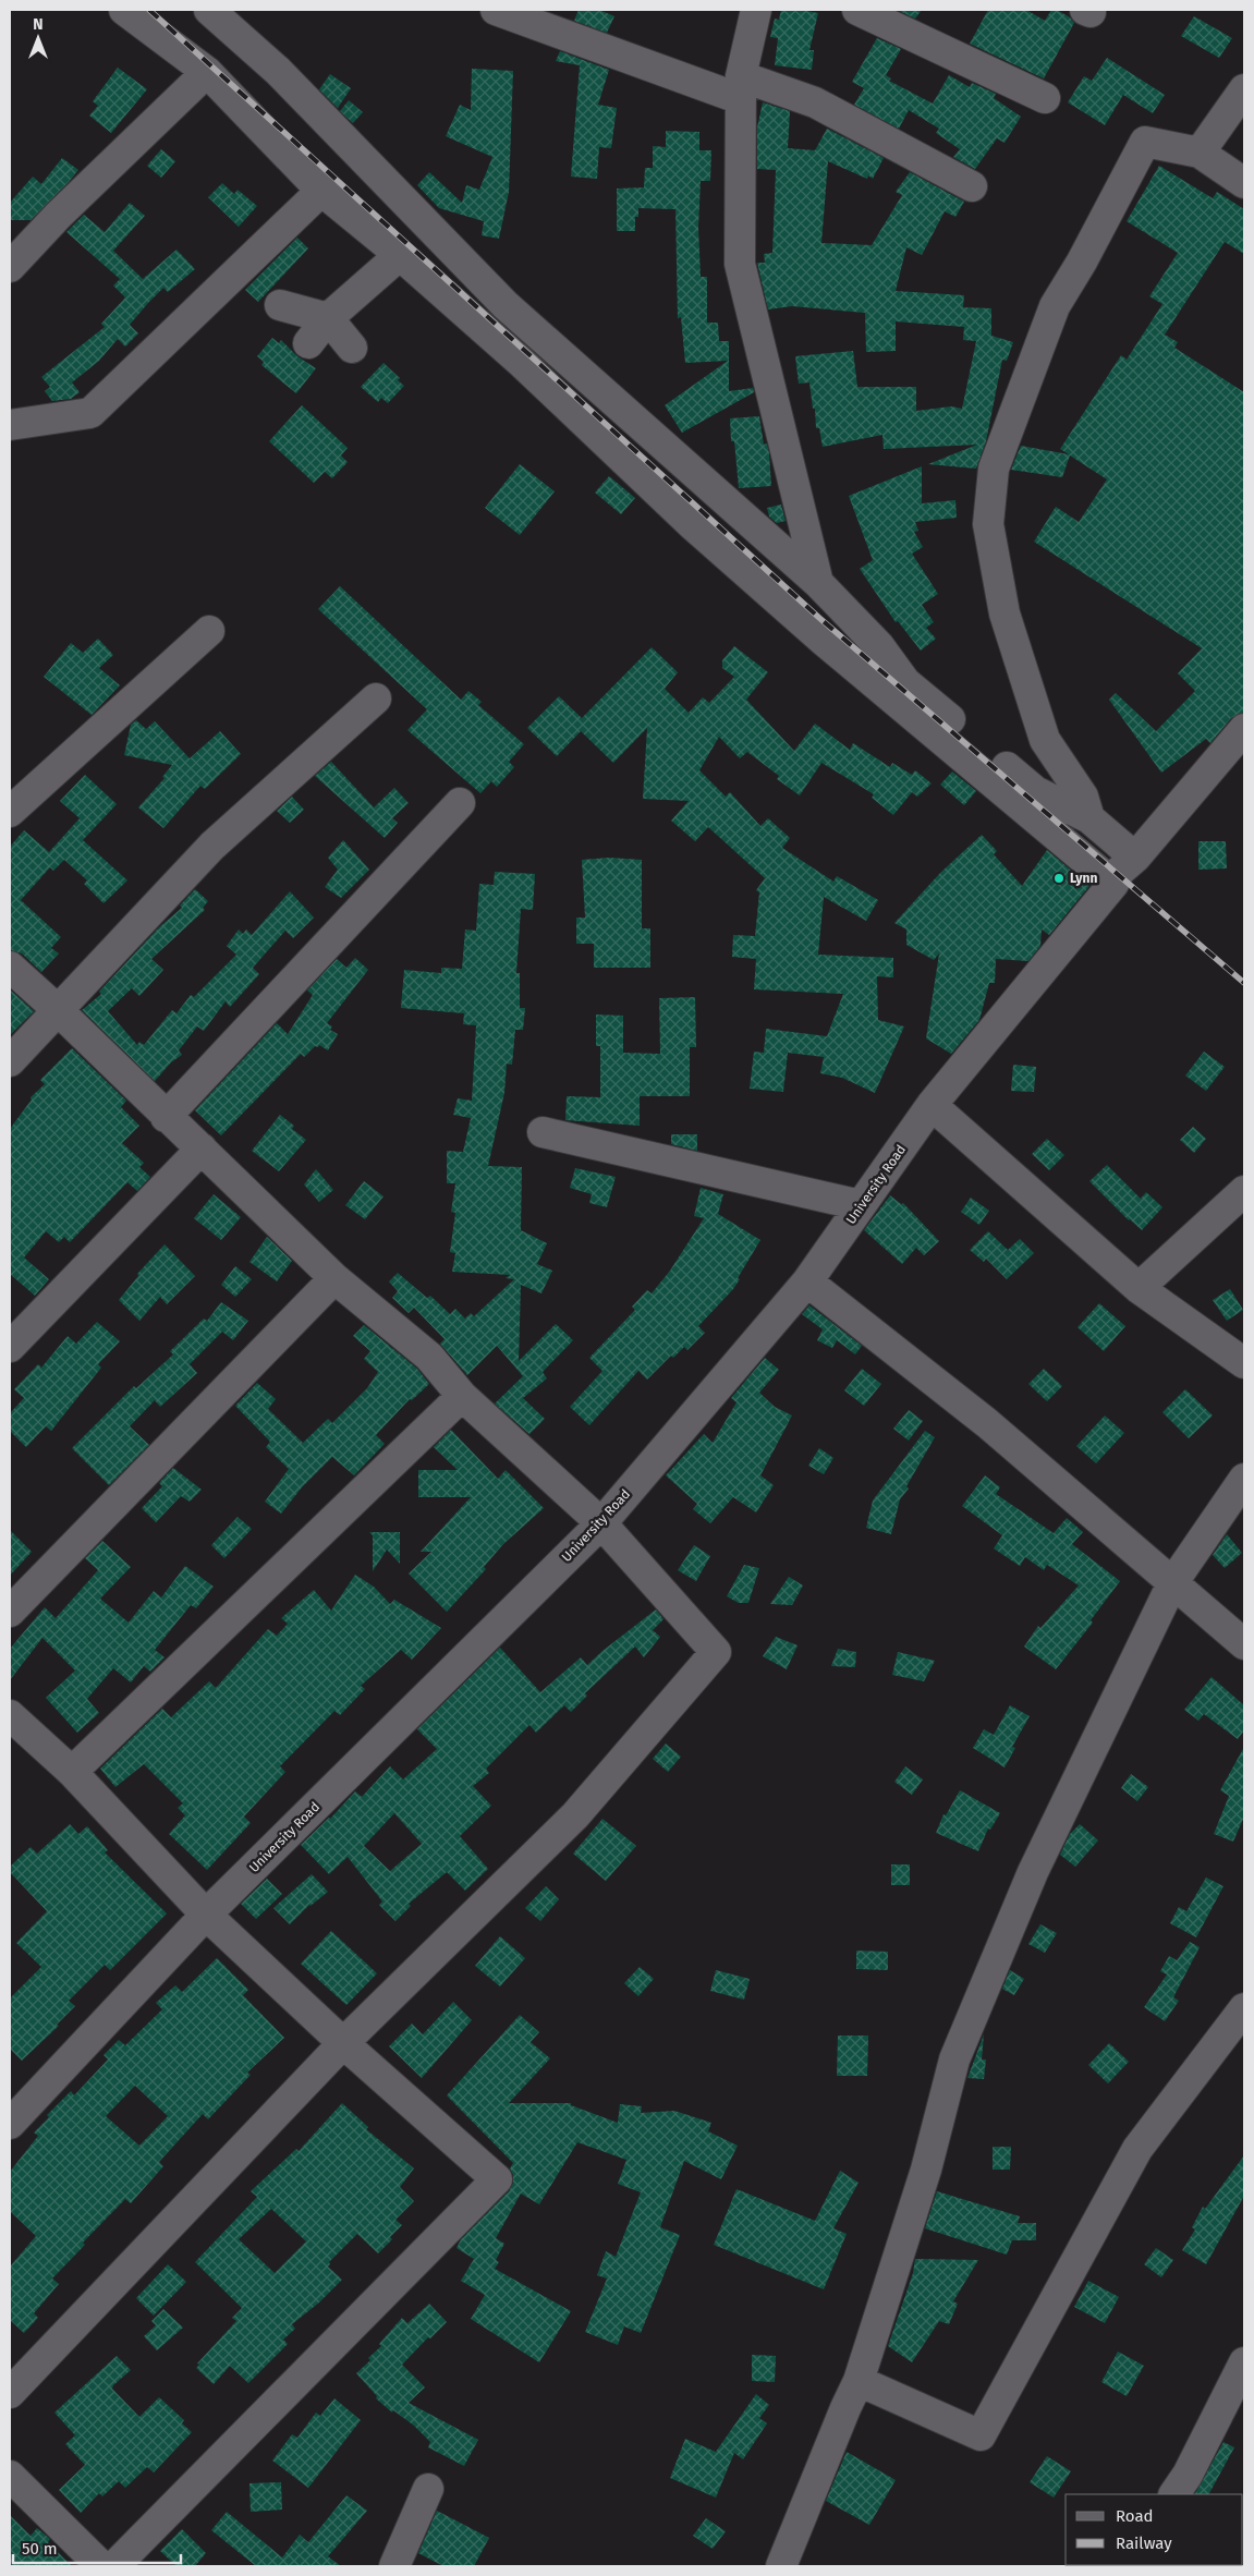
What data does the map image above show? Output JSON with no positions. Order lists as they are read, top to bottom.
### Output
{
  "streets": {
    "street": ["University Road"]
  },
  "places": ["Lynn"],
  "legend": ["Road", "Railway"],
  "scale_bar": "50 m",
  "north": "top"
}
